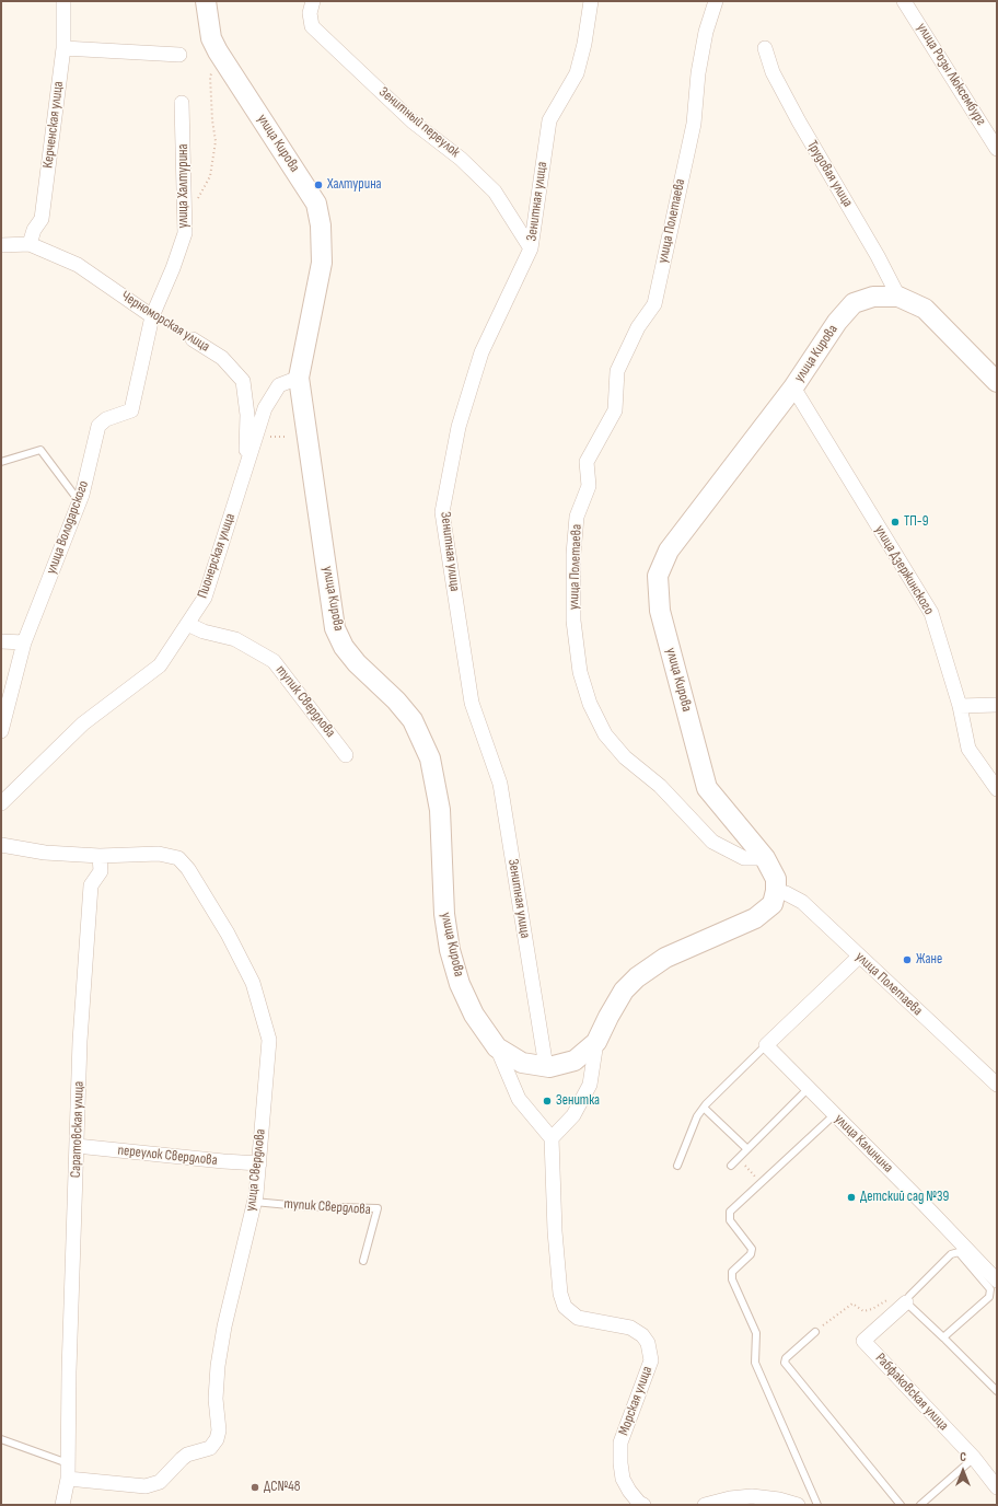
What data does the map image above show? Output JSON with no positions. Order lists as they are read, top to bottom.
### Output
{
  "streets": {
    "main road": ["улица Кирова"],
    "street": [
      "улица Розы Люксембург",
      "Зенитный переулок",
      "Керченская улица",
      "Трудовая улица",
      "улица Халтурина",
      "Зенитная улица",
      "улица Полетаева",
      "Черноморская улица",
      "улица Володарского",
      "Пионерская улица",
      "улица Дзержинского",
      "тупик Свердлова",
      "Саратовская улица",
      "улица Калинина",
      "переулок Свердлова",
      "улица Свердлова",
      "Рабфаковская улица",
      "Морская улица"
    ]
  },
  "crossings": [
    ["Зенитный переулок", "Зенитная улица"],
    ["Керченская улица", "Черноморская улица"],
    ["улица Кирова", "Трудовая улица"],
    ["улица Кирова", "Зенитная улица"],
    ["улица Кирова", "улица Полетаева"],
    ["улица Кирова", "Пионерская улица"],
    ["улица Кирова", "улица Дзержинского"],
    ["улица Халтурина", "Черноморская улица"],
    ["улица Халтурина", "улица Володарского"],
    ["Черноморская улица", "улица Володарского"],
    ["Черноморская улица", "Пионерская улица"],
    ["Пионерская улица", "тупик Свердлова"],
    ["тупик Свердлова", "улица Свердлова"],
    ["Саратовская улица", "переулок Свердлова"],
    ["Саратовская улица", "улица Свердлова"],
    ["переулок Свердлова", "улица Свердлова"]
  ],
  "places": [
    "Халтурина",
    "ТП-9",
    "Жане",
    "Зенитка",
    "Детский сад №39",
    "ДС№48"
  ],
  "north": "top"
}
